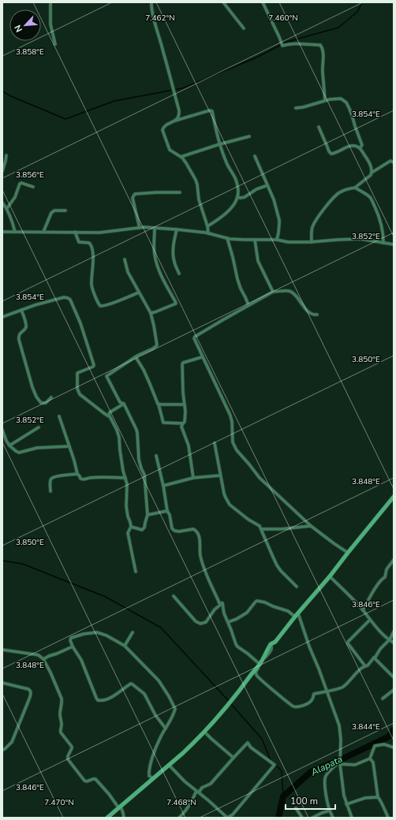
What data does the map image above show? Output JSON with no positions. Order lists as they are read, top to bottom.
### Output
{
  "water": ["Alapata"],
  "scale_bar": "100 m",
  "north": "bottom left",
  "coordinates": [
    "7.462°N",
    "7.460°N",
    "3.858°E",
    "3.854°E",
    "3.856°E",
    "3.852°E",
    "3.850°E",
    "3.848°E",
    "3.846°E",
    "3.844°E",
    "7.470°N",
    "7.468°N"
  ]
}
